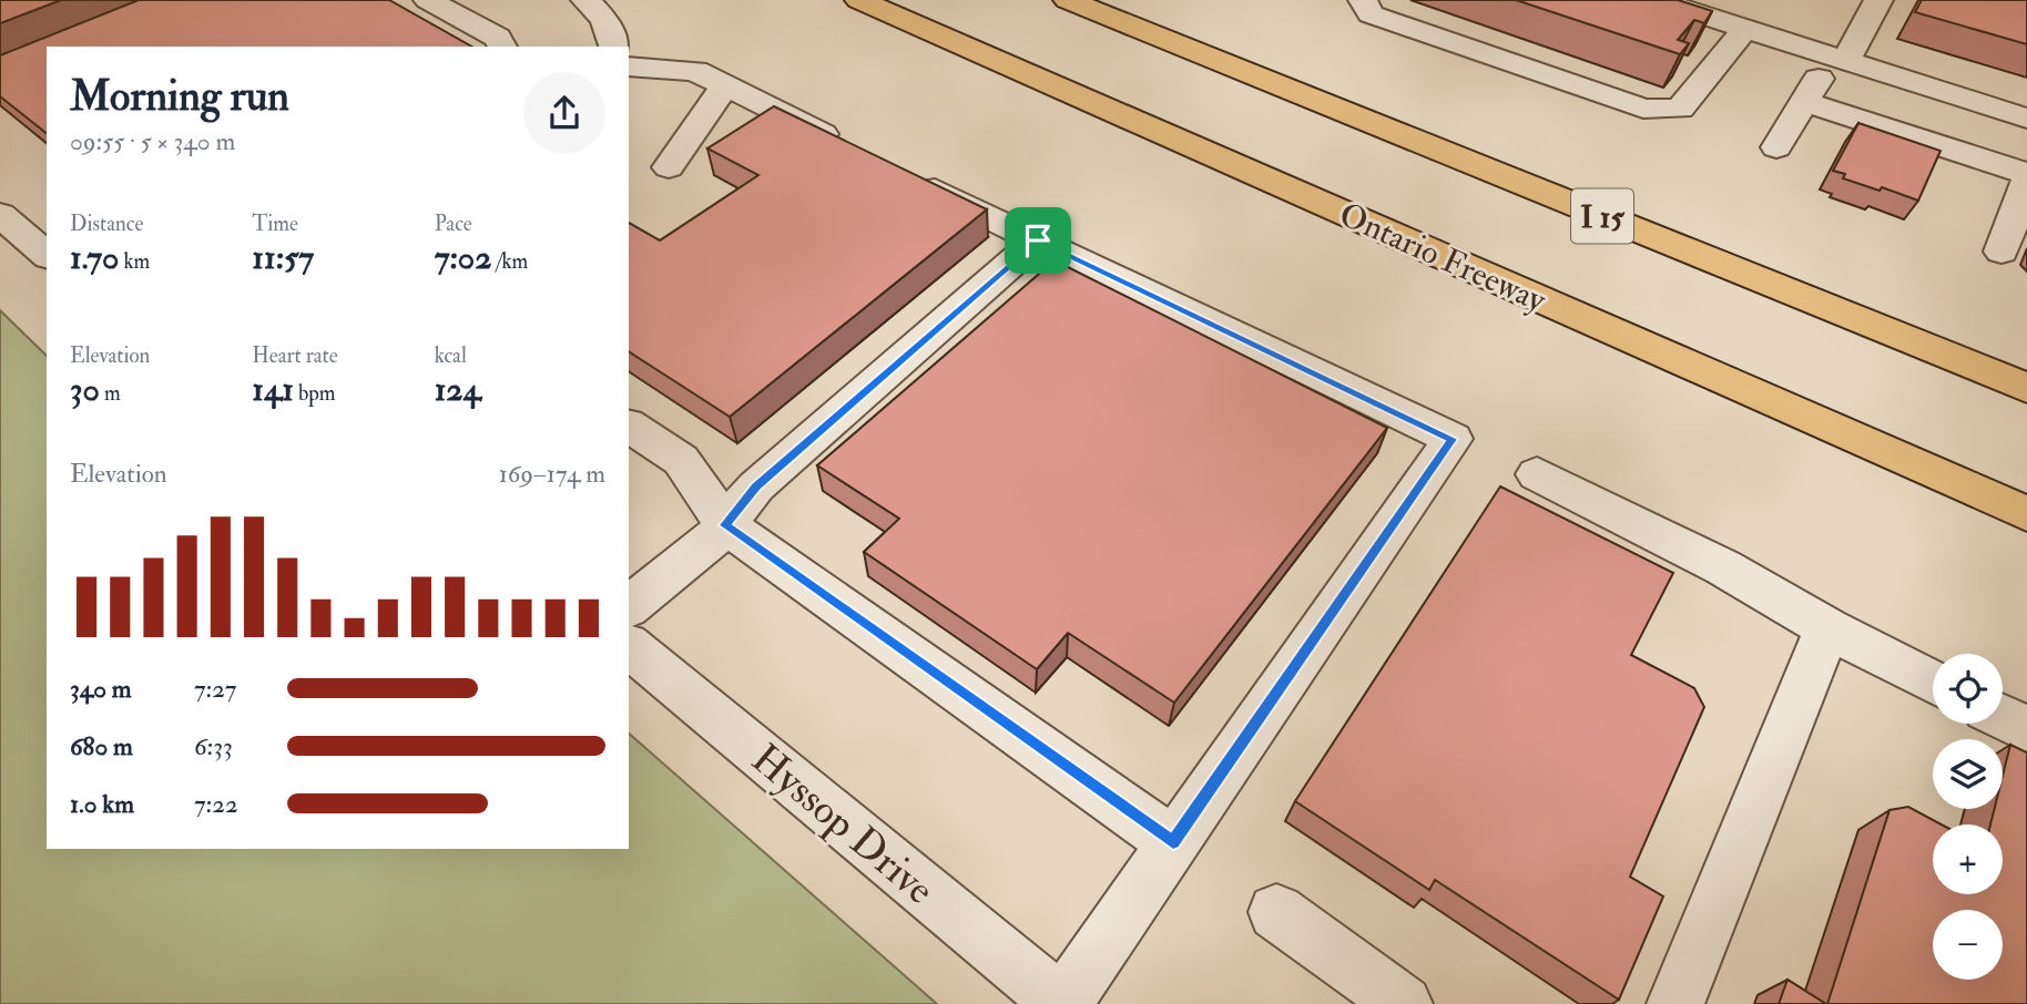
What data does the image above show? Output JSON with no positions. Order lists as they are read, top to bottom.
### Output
{
  "streets": {
    "highway": ["I 15", "Ontario Freeway"],
    "street": ["Hyssop Drive"]
  },
  "page": {
    "heading": ["Morning run", "09:55 · 5 × 340 m"],
    "stats": [
      ["Distance", "1.70 km"],
      ["Time", "11:57"],
      ["Pace", "7:02 /km"],
      ["Elevation", "30 m"],
      ["Heart rate", "141 bpm"],
      ["kcal", "124"]
    ],
    "chart": ["Elevation", "169–174 m"],
    "map_buttons": ["+", "−"],
    "list": [
      {
        "name": "340 m",
        "note": "7:27"
      },
      {
        "name": "680 m",
        "note": "6:33"
      },
      {
        "name": "1.0 km",
        "note": "7:22"
      }
    ]
  }
}
